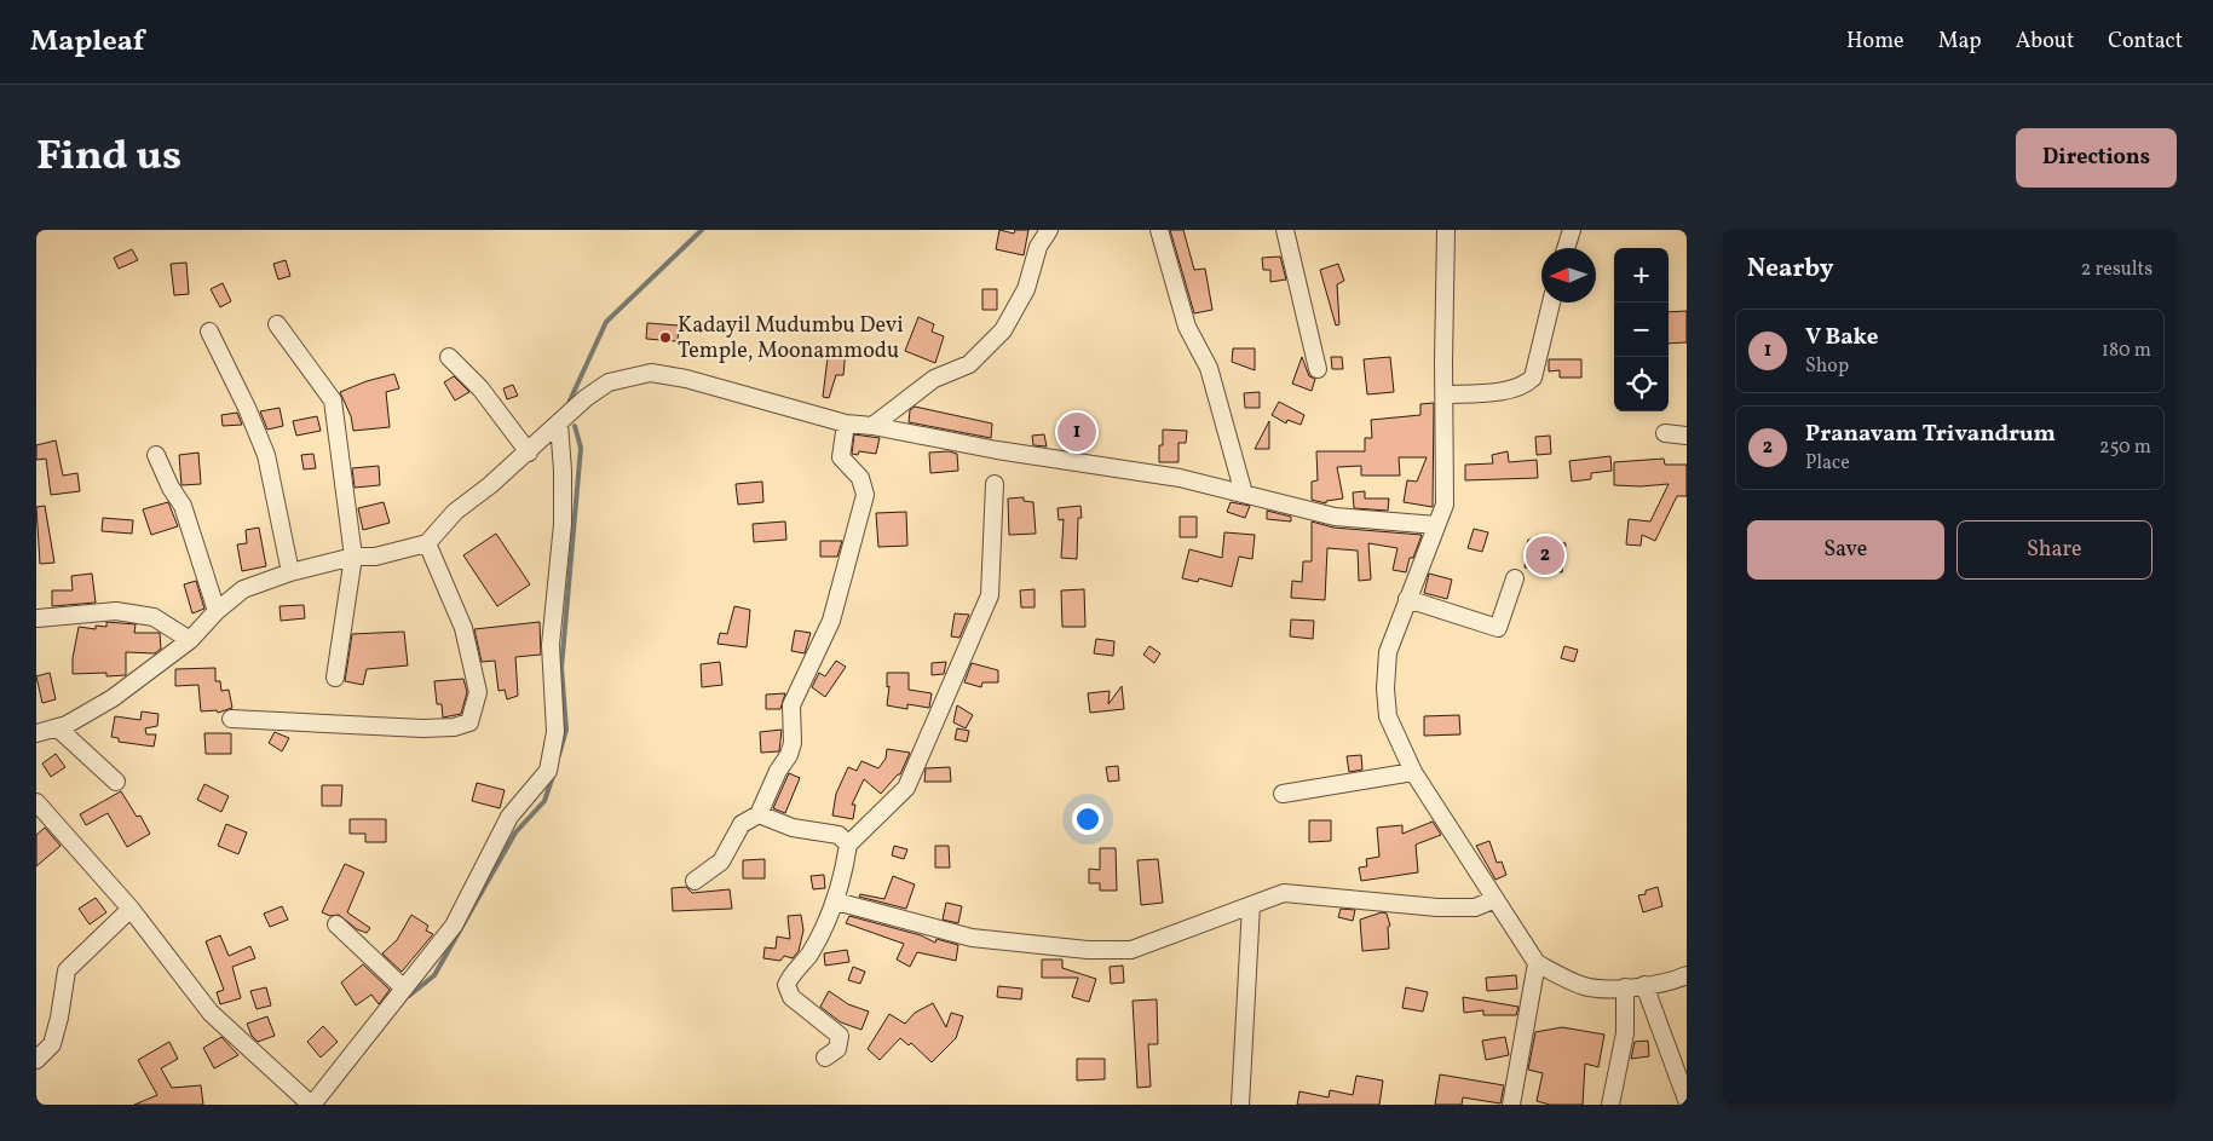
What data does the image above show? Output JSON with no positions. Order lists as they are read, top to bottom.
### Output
{
  "places": ["Kadayil Mudumbu Devi Temple, Moonammodu"],
  "north": "left",
  "page": {
    "header": "Mapleaf",
    "nav": [
      "Home",
      "Map",
      "About",
      "Contact"
    ],
    "title": "Find us",
    "buttons": [
      "Directions",
      ["Save", "Share"]
    ],
    "heading": ["Nearby", "2 results"],
    "map_buttons": ["+", "−"],
    "list": [
      {
        "mark": "1",
        "name": "V Bake",
        "note": "Shop",
        "value": "180 m"
      },
      {
        "mark": "2",
        "name": "Pranavam Trivandrum",
        "note": "Place",
        "value": "250 m"
      }
    ],
    "pins": ["1", "2"]
  }
}
